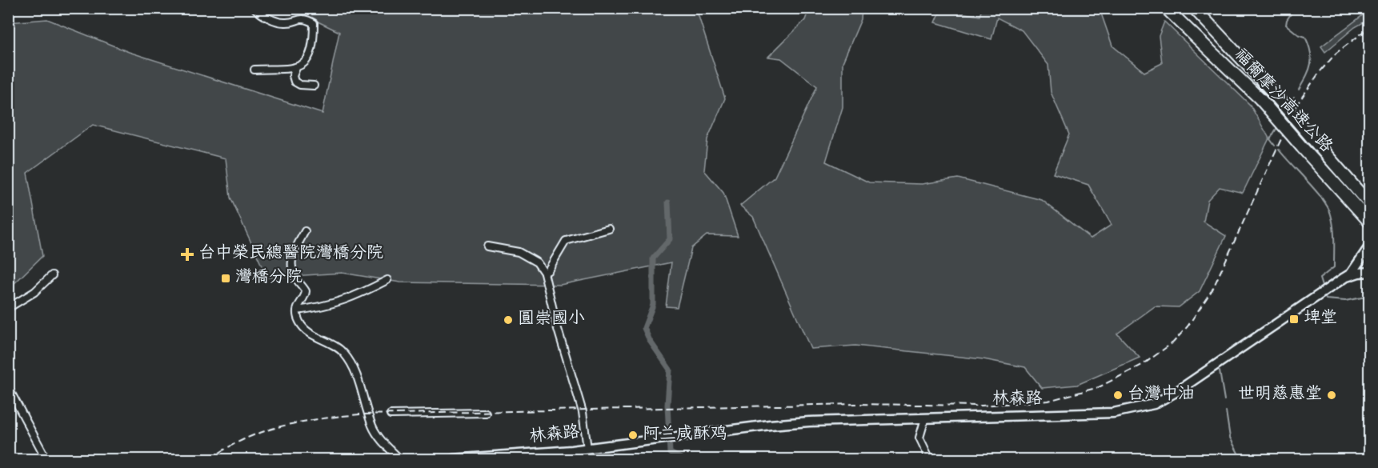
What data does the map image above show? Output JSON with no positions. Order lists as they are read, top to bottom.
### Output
{
  "streets": {
    "highway": ["福爾摩沙高速公路"],
    "main road": ["林森路"]
  },
  "places": {
    "health": ["台中榮民總醫院灣橋分院"],
    "transit": ["灣橋分院", "埤堂"],
    "other": [
      "圓崇國小",
      "台灣中油",
      "世明慈惠堂",
      "阿兰咸酥鸡"
    ]
  }
}
